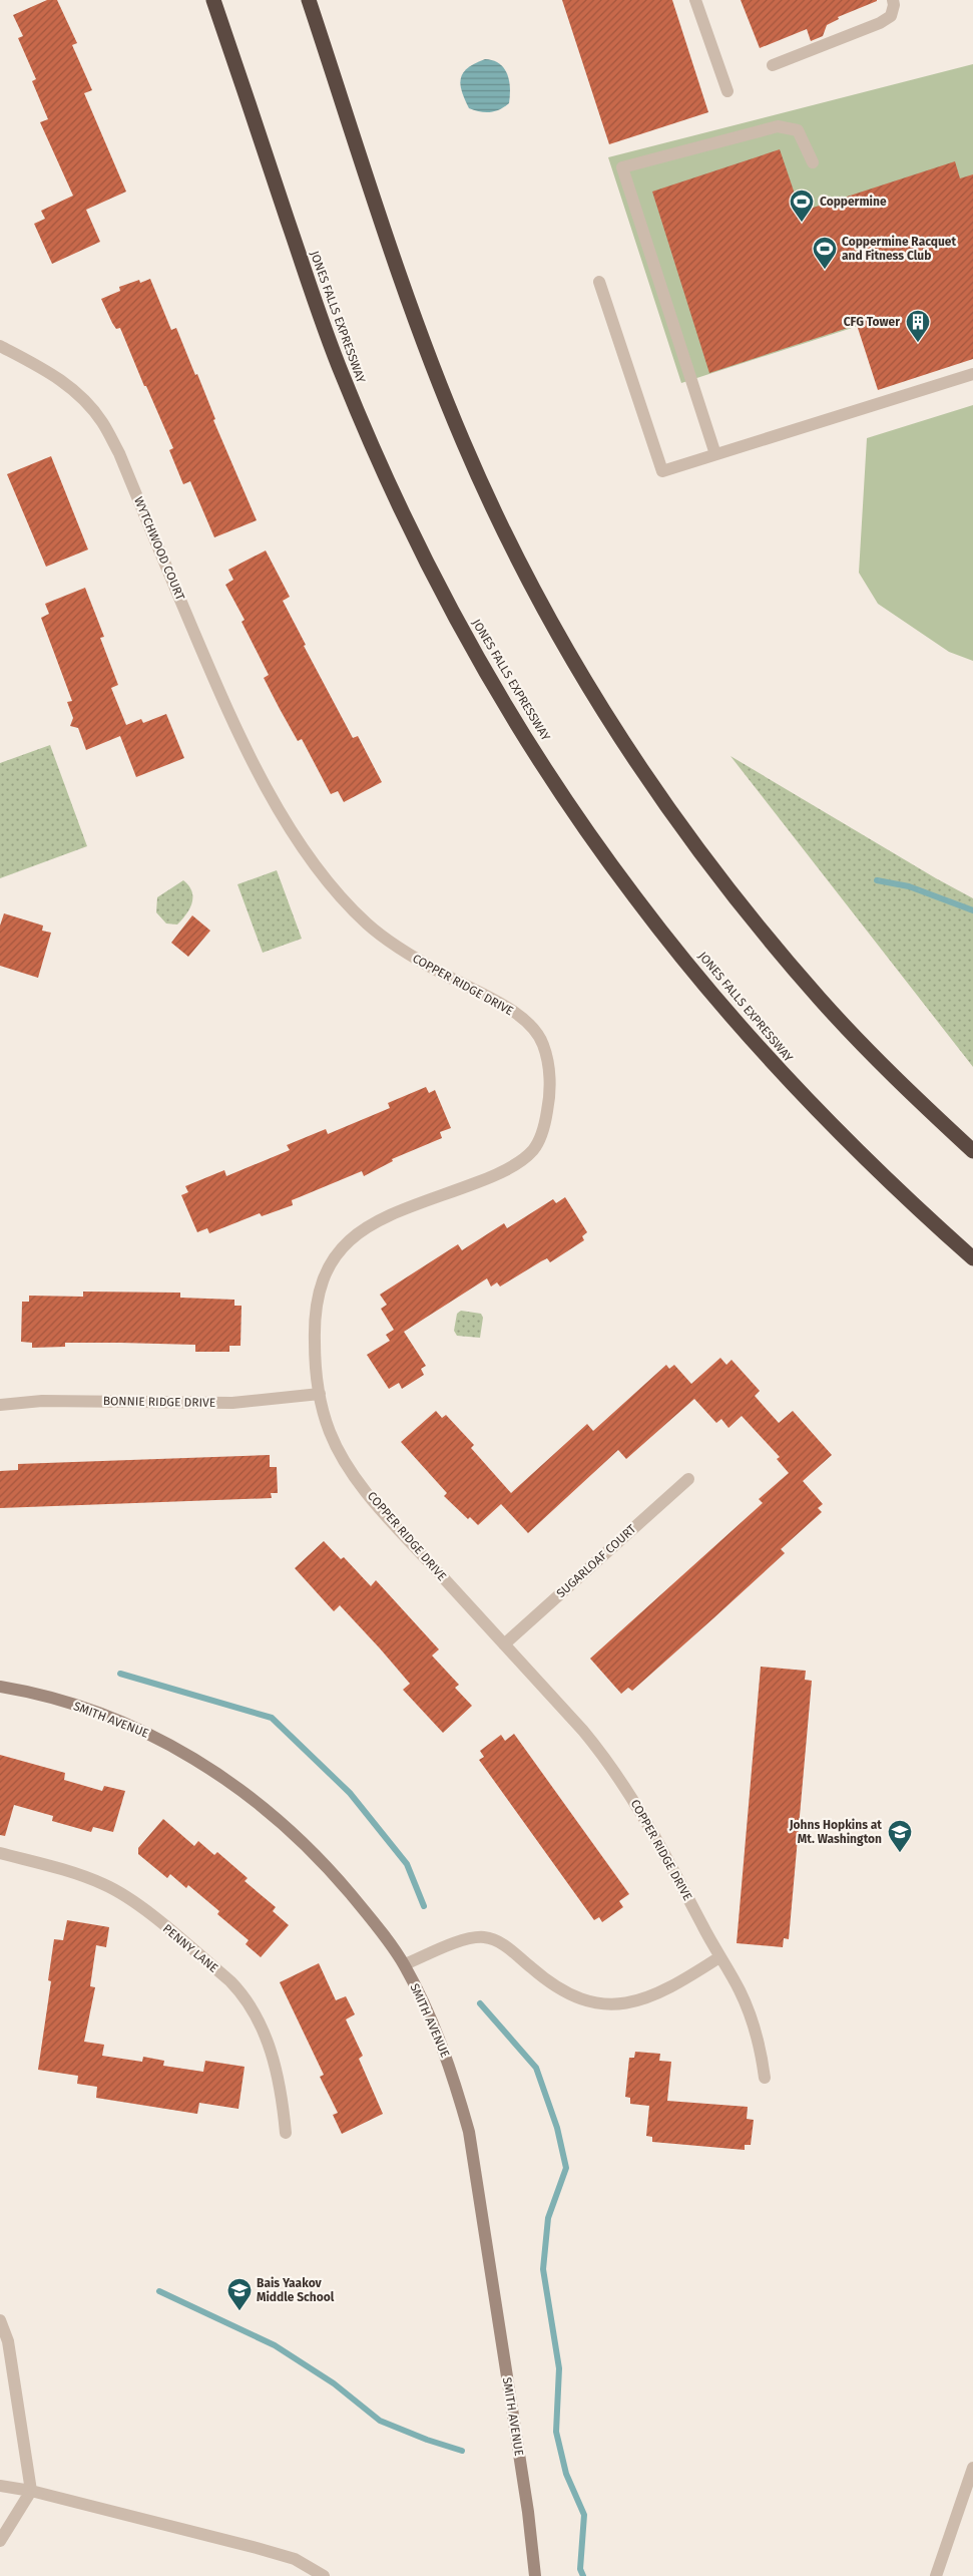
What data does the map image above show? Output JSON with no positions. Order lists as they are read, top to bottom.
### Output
{
  "streets": {
    "highway": ["JONES FALLS EXPRESSWAY"],
    "main road": ["SMITH AVENUE"],
    "street": [
      "WYTCHWOOD COURT",
      "COPPER RIDGE DRIVE",
      "BONNIE RIDGE DRIVE",
      "SUGARLOAF COURT",
      "PENNY LANE"
    ]
  },
  "crossings": [
    ["WYTCHWOOD COURT", "COPPER RIDGE DRIVE"],
    ["COPPER RIDGE DRIVE", "BONNIE RIDGE DRIVE"],
    ["COPPER RIDGE DRIVE", "SUGARLOAF COURT"]
  ],
  "places": {
    "sports": ["Coppermine", "Coppermine Racquet and Fitness Club"],
    "building": ["CFG Tower"],
    "school or university": ["Johns Hopkins at Mt. Washington", "Bais Yaakov Middle School"]
  }
}
